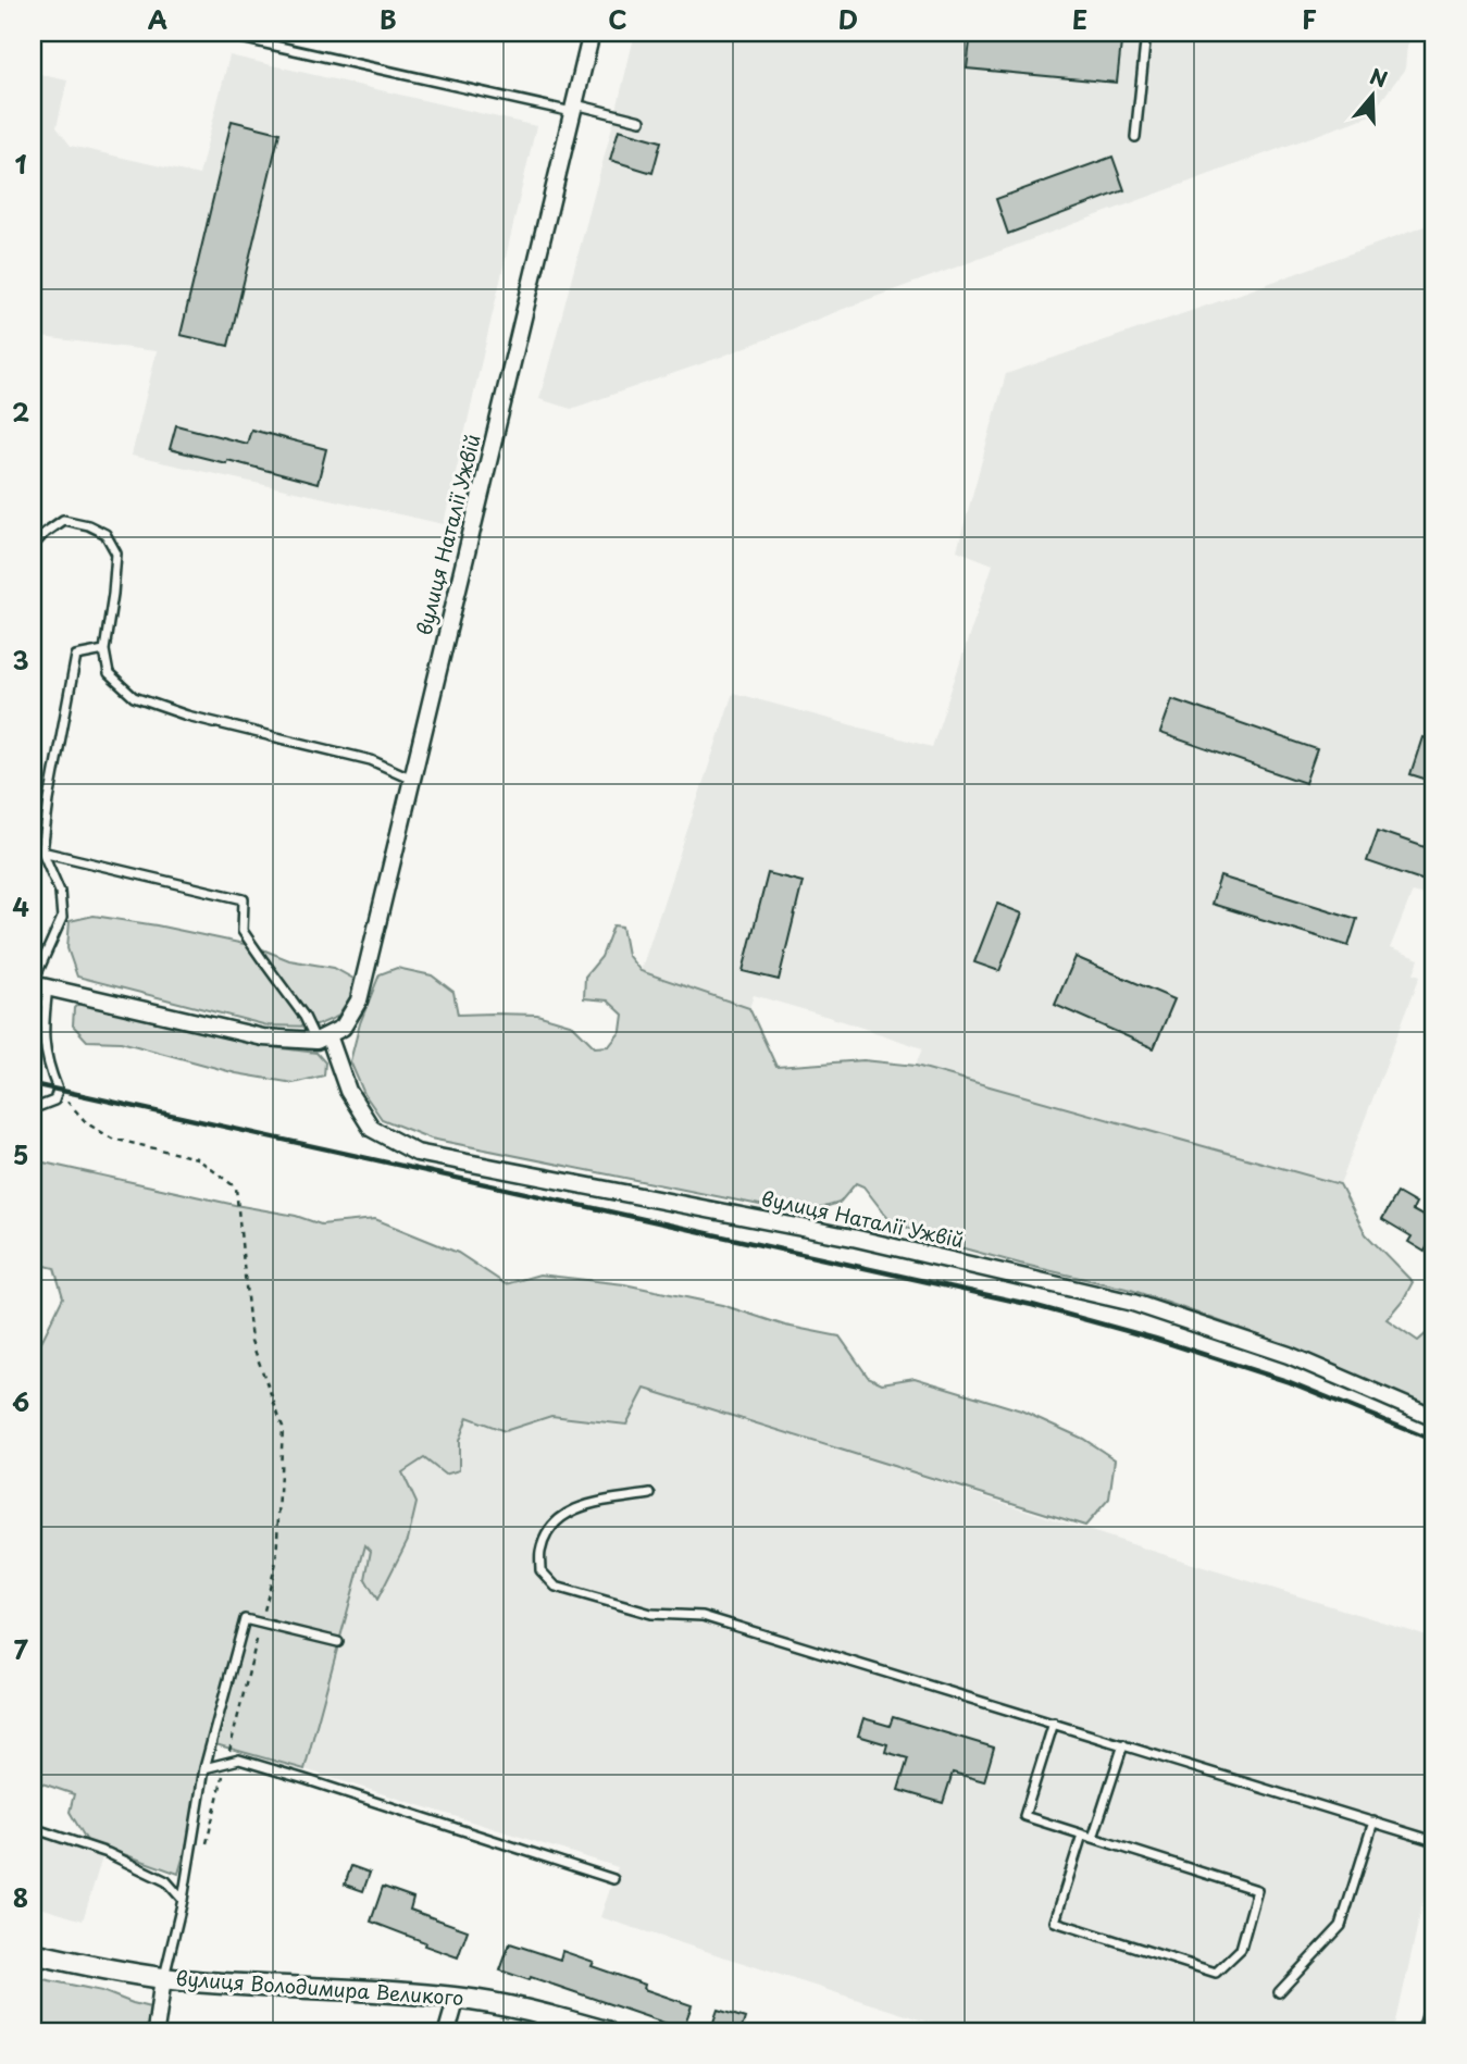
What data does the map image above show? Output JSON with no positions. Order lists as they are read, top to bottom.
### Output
{
  "streets": {
    "street": ["вулиця Наталії Ужвій", "вулиця Володимира Великого"]
  },
  "north": "top",
  "grid": {
    "columns": [
      "A",
      "B",
      "C",
      "D",
      "E",
      "F"
    ],
    "rows": [
      "1",
      "2",
      "3",
      "4",
      "5",
      "6",
      "7",
      "8"
    ]
  }
}
